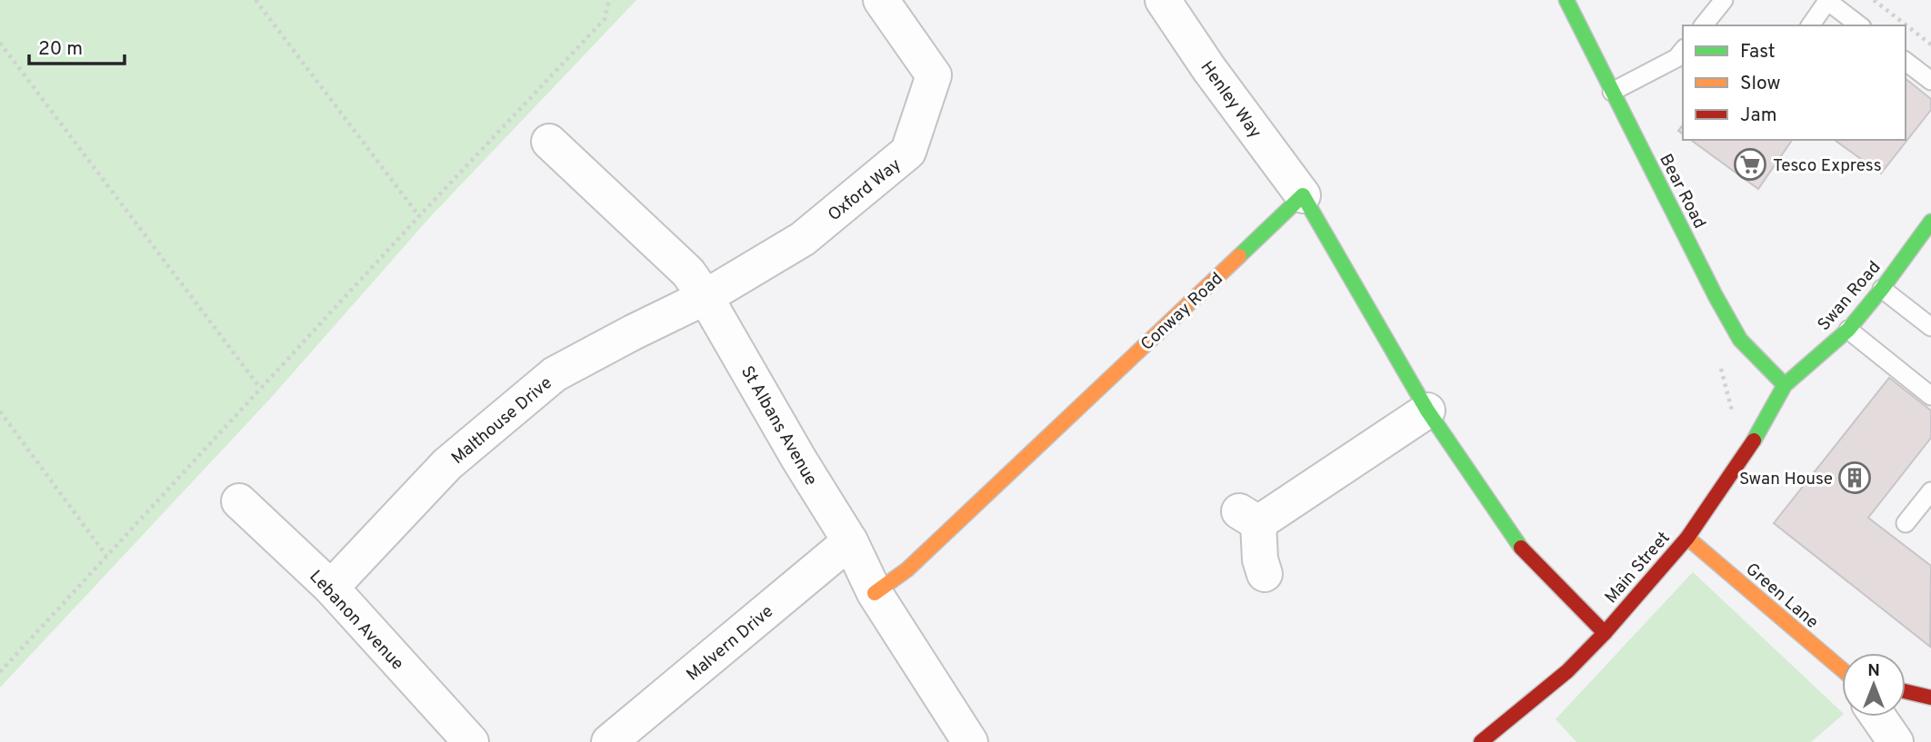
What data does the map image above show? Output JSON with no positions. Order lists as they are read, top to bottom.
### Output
{
  "streets": {
    "street": [
      "Henley Way",
      "Oxford Way",
      "Bear Road",
      "Swan Road",
      "Conway Road",
      "Malthouse Drive",
      "St Albans Avenue",
      "Main Street",
      "Green Lane",
      "Lebanon Avenue",
      "Malvern Drive"
    ]
  },
  "crossings": [
    ["Henley Way", "Conway Road"],
    ["Oxford Way", "Malthouse Drive"],
    ["Oxford Way", "St Albans Avenue"],
    ["Bear Road", "Swan Road"],
    ["Bear Road", "Main Street"],
    ["Swan Road", "Main Street"],
    ["Conway Road", "St Albans Avenue"],
    ["Malthouse Drive", "St Albans Avenue"],
    ["Malthouse Drive", "Lebanon Avenue"],
    ["St Albans Avenue", "Malvern Drive"],
    ["Main Street", "Green Lane"]
  ],
  "places": {
    "supermarket": ["Tesco Express"],
    "building": ["Swan House"]
  },
  "legend": ["Fast", "Slow", "Jam"],
  "scale_bar": "20 m",
  "north": "top"
}
